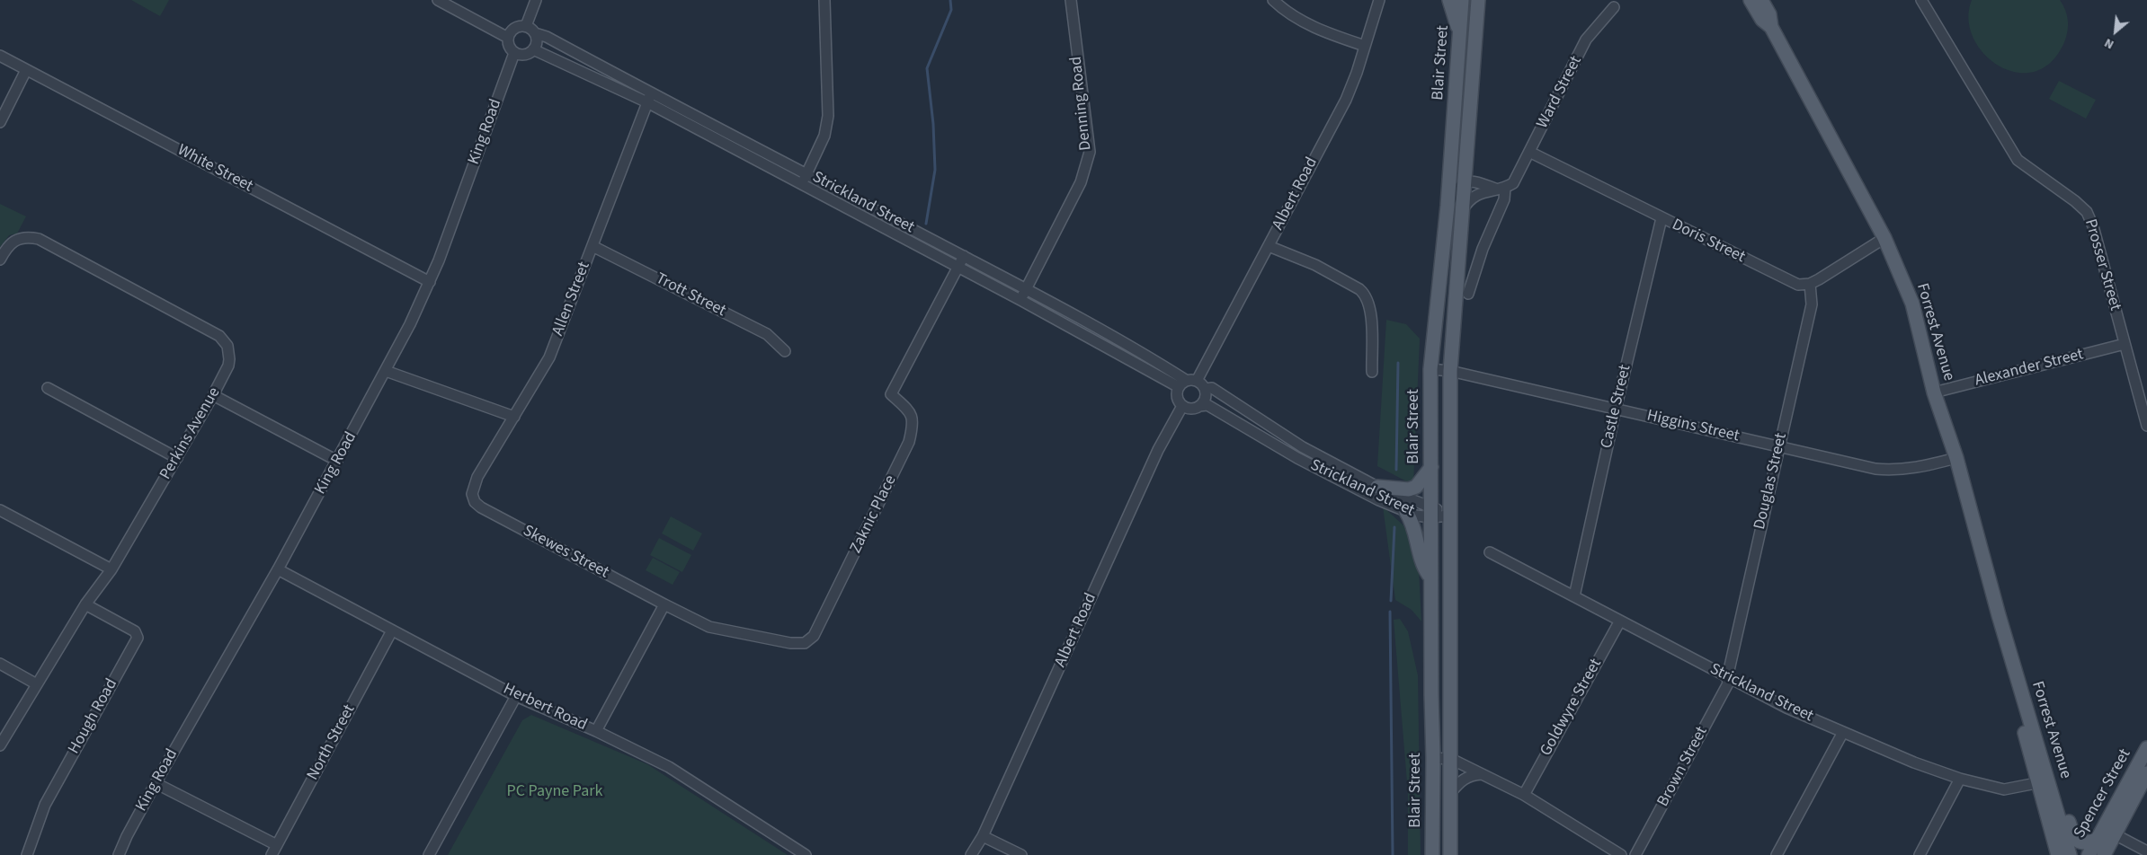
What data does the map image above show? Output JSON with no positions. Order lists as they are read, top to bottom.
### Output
{
  "streets": {
    "main road": ["Blair Street", "Forrest Avenue", "Spencer Street"],
    "street": [
      "Ward Street",
      "Denning Road",
      "King Road",
      "White Street",
      "Albert Road",
      "Strickland Street",
      "Doris Street",
      "Prosser Street",
      "Trott Street",
      "Allen Street",
      "Alexander Street",
      "Castle Street",
      "Higgins Street",
      "Perkins Avenue",
      "Douglas Street",
      "Zaknic Place",
      "Skewes Street",
      "Herbert Road",
      "Goldwyre Street",
      "Hough Road",
      "North Street",
      "Brown Street"
    ]
  },
  "crossings": [
    ["Blair Street", "Strickland Street"],
    ["Blair Street", "Higgins Street"],
    ["Ward Street", "Doris Street"],
    ["Denning Road", "Strickland Street"],
    ["King Road", "White Street"],
    ["King Road", "Strickland Street"],
    ["King Road", "Herbert Road"],
    ["Albert Road", "Strickland Street"],
    ["Strickland Street", "Allen Street"],
    ["Strickland Street", "Forrest Avenue"],
    ["Strickland Street", "Castle Street"],
    ["Strickland Street", "Douglas Street"],
    ["Strickland Street", "Zaknic Place"],
    ["Strickland Street", "Goldwyre Street"],
    ["Strickland Street", "Brown Street"],
    ["Doris Street", "Castle Street"],
    ["Doris Street", "Douglas Street"],
    ["Prosser Street", "Alexander Street"],
    ["Trott Street", "Allen Street"],
    ["Allen Street", "Skewes Street"],
    ["Forrest Avenue", "Alexander Street"],
    ["Forrest Avenue", "Higgins Street"],
    ["Castle Street", "Higgins Street"],
    ["Higgins Street", "Douglas Street"],
    ["Perkins Avenue", "Hough Road"],
    ["Douglas Street", "Brown Street"],
    ["Zaknic Place", "Skewes Street"],
    ["Herbert Road", "North Street"]
  ],
  "parks": ["PC Payne Park"],
  "north": "bottom left"
}
